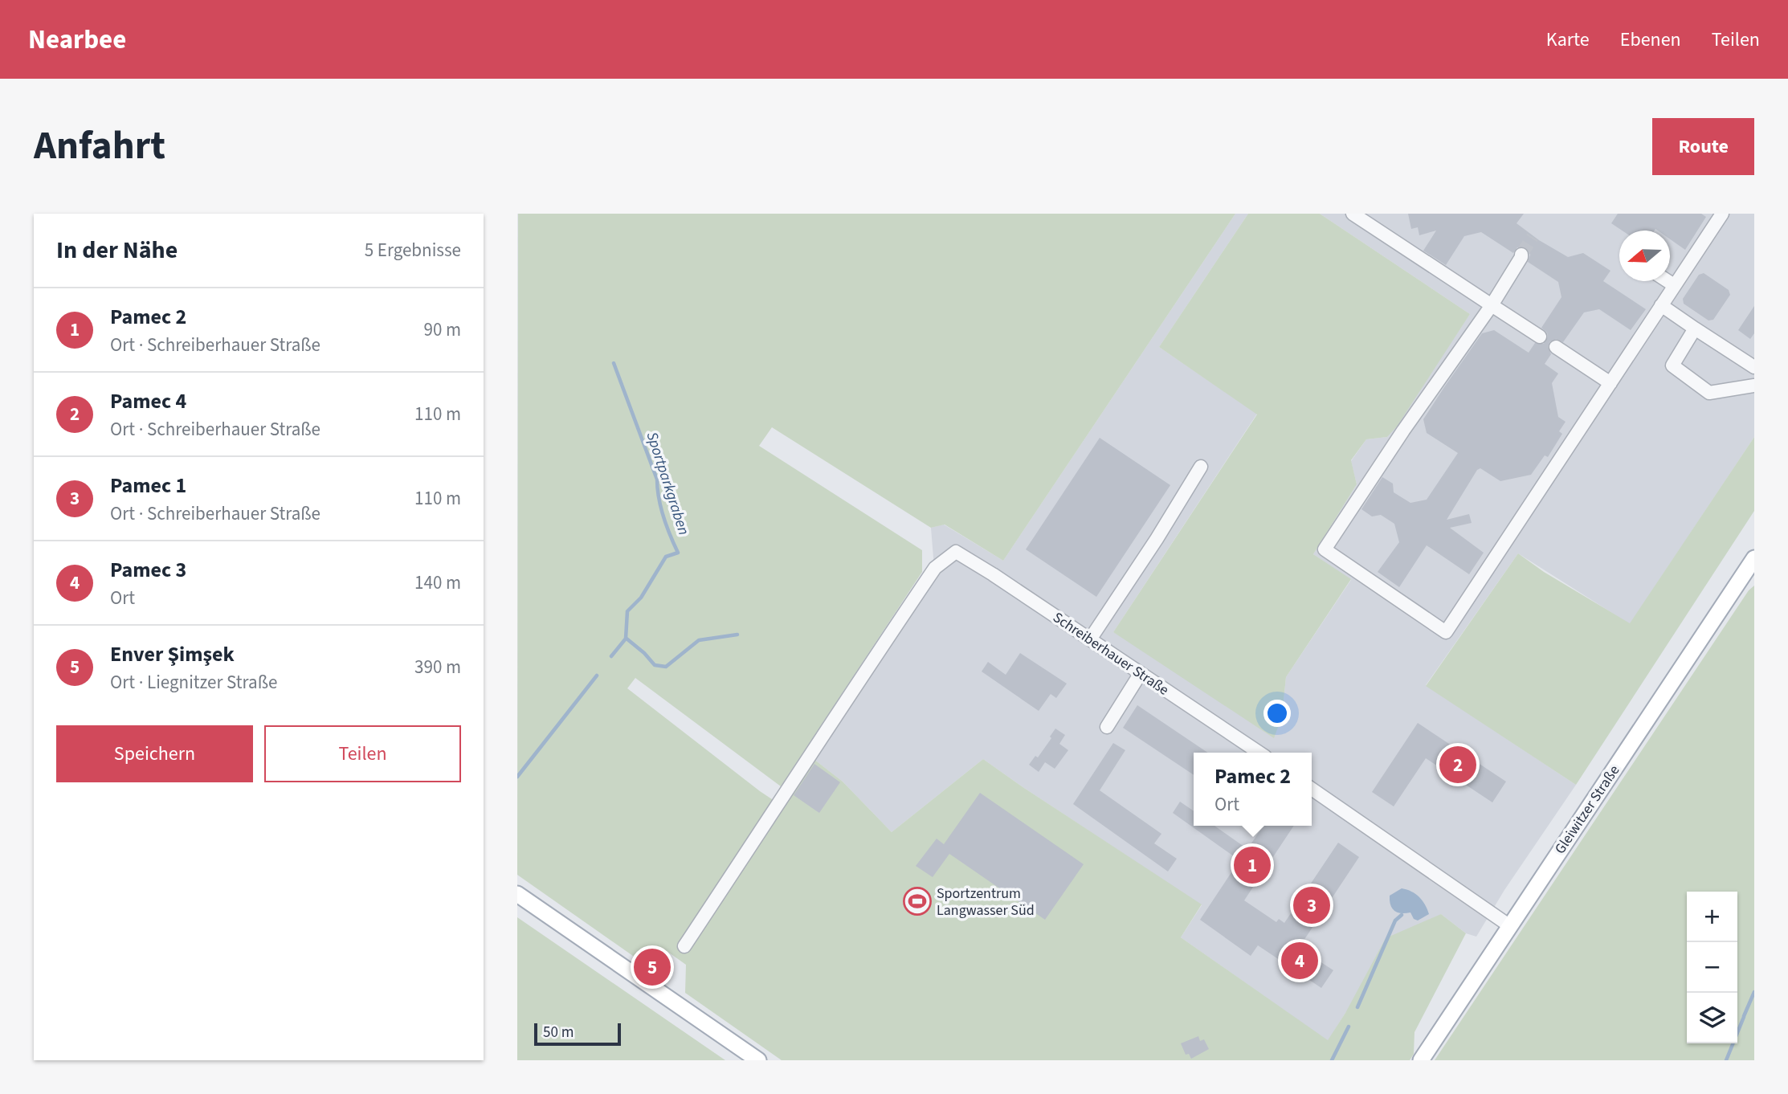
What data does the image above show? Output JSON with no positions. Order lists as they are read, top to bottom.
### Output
{
  "streets": {
    "main road": ["Gleiwitzer Straße"],
    "street": ["Schreiberhauer Straße"]
  },
  "water": ["Sportparkgraben"],
  "places": {
    "sports": ["Sportzentrum Langwasser Süd"]
  },
  "scale_bar": "50 m",
  "north": "left",
  "page": {
    "header": "Nearbee",
    "nav": ["Karte", "Ebenen", "Teilen"],
    "title": "Anfahrt",
    "buttons": [
      "Route",
      ["Speichern", "Teilen"]
    ],
    "heading": ["In der Nähe", "5 Ergebnisse"],
    "list": [
      {
        "mark": "1",
        "name": "Pamec 2",
        "note": "Ort · Schreiberhauer Straße",
        "value": "90 m"
      },
      {
        "mark": "2",
        "name": "Pamec 4",
        "note": "Ort · Schreiberhauer Straße",
        "value": "110 m"
      },
      {
        "mark": "3",
        "name": "Pamec 1",
        "note": "Ort · Schreiberhauer Straße",
        "value": "110 m"
      },
      {
        "mark": "4",
        "name": "Pamec 3",
        "note": "Ort",
        "value": "140 m"
      },
      {
        "mark": "5",
        "name": "Enver Şimşek",
        "note": "Ort · Liegnitzer Straße",
        "value": "390 m"
      }
    ],
    "pins": [
      "2",
      "1",
      "3",
      "4",
      "5"
    ],
    "popup": ["Pamec 2", "Ort"],
    "map_buttons": ["+", "−"],
    "scale": "50 m"
  }
}
